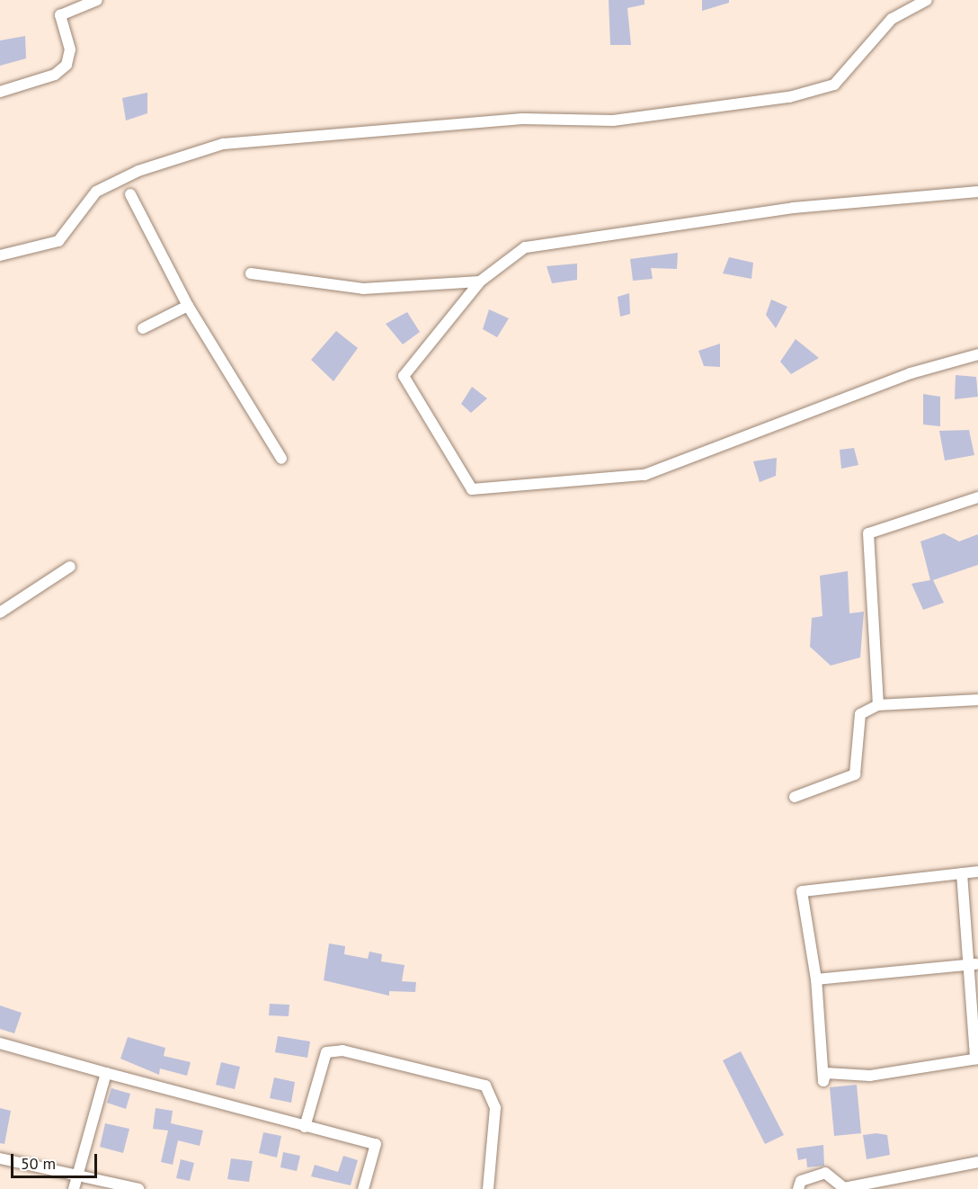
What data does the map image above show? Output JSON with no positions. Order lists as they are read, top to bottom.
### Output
{
  "scale_bar": "50 m"
}
